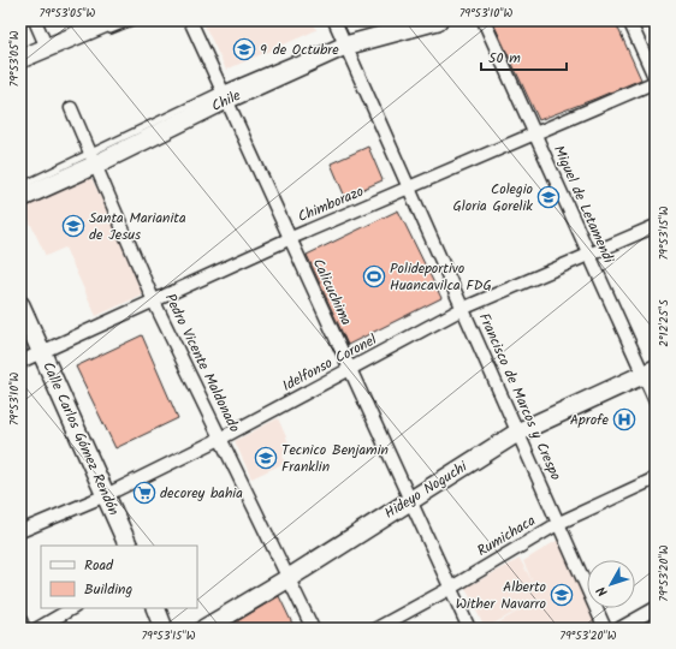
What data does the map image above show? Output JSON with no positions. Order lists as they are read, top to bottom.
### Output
{
  "streets": {
    "main road": ["Chile", "Calle Carlos Gómez Rendón", "Hideyo Noguchi"],
    "street": [
      "Chimborazo",
      "Miguel de Letamendi",
      "Calicuchima",
      "Pedro Vicente Maldonado",
      "Idelfonso Coronel",
      "Francisco de Marcos y Crespo",
      "Rumichaca"
    ]
  },
  "crossings": [
    ["Chile", "Calicuchima"],
    ["Chile", "Pedro Vicente Maldonado"],
    ["Chile", "Francisco de Marcos y Crespo"],
    ["Chimborazo", "Miguel de Letamendi"],
    ["Chimborazo", "Calicuchima"],
    ["Chimborazo", "Pedro Vicente Maldonado"],
    ["Chimborazo", "Francisco de Marcos y Crespo"],
    ["Chimborazo", "Calle Carlos Gómez Rendón"],
    ["Miguel de Letamendi", "Idelfonso Coronel"],
    ["Miguel de Letamendi", "Hideyo Noguchi"],
    ["Calicuchima", "Idelfonso Coronel"],
    ["Calicuchima", "Hideyo Noguchi"],
    ["Calicuchima", "Rumichaca"],
    ["Pedro Vicente Maldonado", "Idelfonso Coronel"],
    ["Pedro Vicente Maldonado", "Hideyo Noguchi"],
    ["Idelfonso Coronel", "Francisco de Marcos y Crespo"],
    ["Idelfonso Coronel", "Calle Carlos Gómez Rendón"],
    ["Francisco de Marcos y Crespo", "Hideyo Noguchi"],
    ["Francisco de Marcos y Crespo", "Rumichaca"]
  ],
  "places": {
    "school or university": [
      "9 de Octubre",
      "Colegio Gloria Gorelik",
      "Santa Marianita de Jesus",
      "Tecnico Benjamin Franklin",
      "Alberto Wither Navarro"
    ],
    "sports": ["Polideportivo Huancavilca FDG"],
    "hospital": ["Aprofe"],
    "supermarket": ["decorey bahia"]
  },
  "legend": ["Road", "Building"],
  "scale_bar": "50 m",
  "north": "bottom left",
  "coordinates": [
    "79°53'05\"W",
    "79°53'10\"W",
    "79°53'15\"W",
    "2°12'25\"S",
    "79°53'20\"W"
  ]
}
